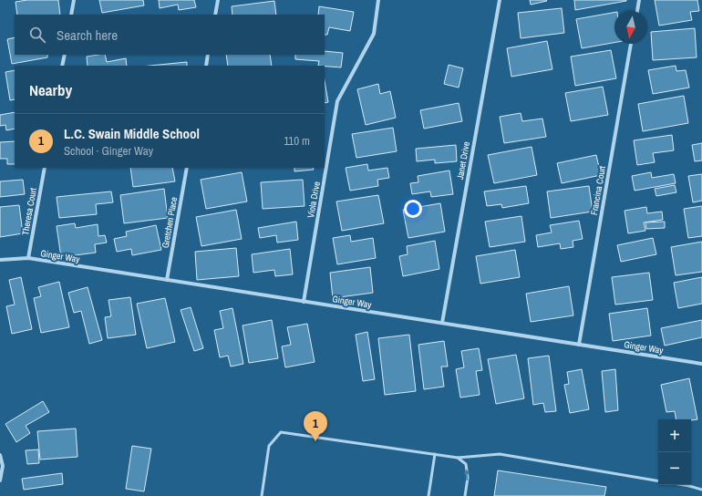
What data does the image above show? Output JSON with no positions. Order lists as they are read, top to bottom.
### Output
{
  "streets": {
    "street": [
      "Janet Drive",
      "Francina Court",
      "Viola Drive",
      "Theresa Court",
      "Gretchen Place",
      "Ginger Way"
    ]
  },
  "crossings": [
    ["Janet Drive", "Ginger Way"],
    ["Francina Court", "Ginger Way"],
    ["Viola Drive", "Ginger Way"],
    ["Theresa Court", "Ginger Way"],
    ["Gretchen Place", "Ginger Way"]
  ],
  "north": "bottom",
  "page": {
    "search": "Search here",
    "heading": "Nearby",
    "list": [
      {
        "mark": "1",
        "name": "L.C. Swain Middle School",
        "note": "School · Ginger Way",
        "value": "110 m"
      }
    ],
    "pins": "1",
    "map_buttons": ["+", "−"]
  }
}
